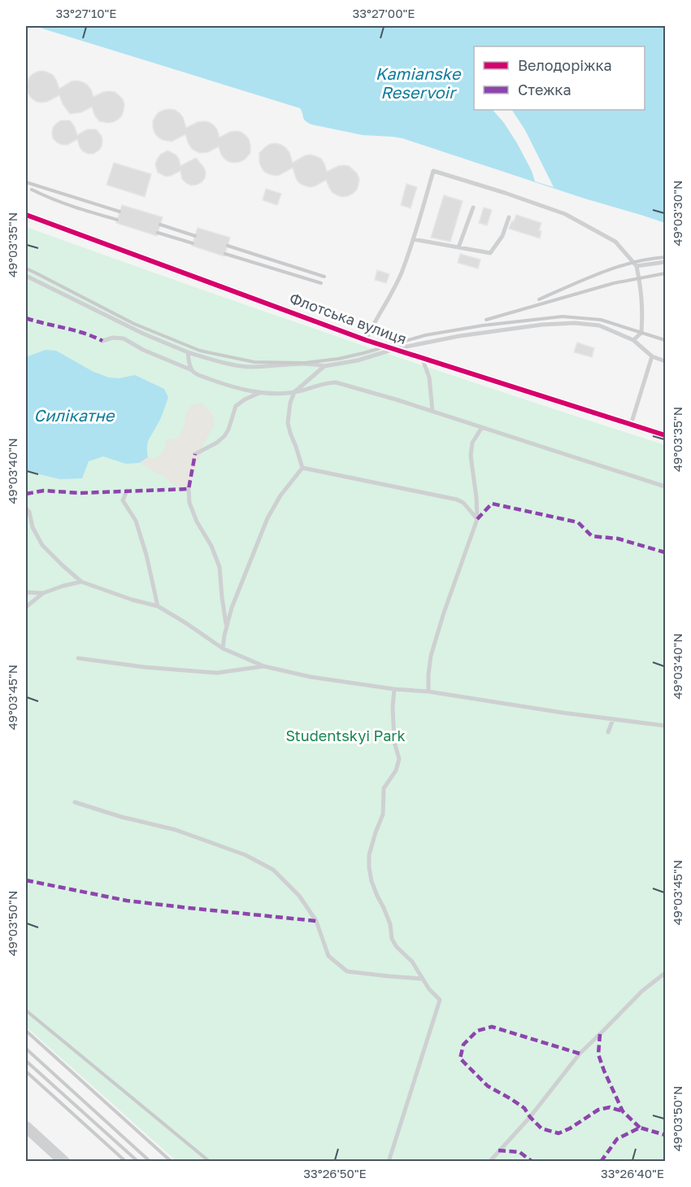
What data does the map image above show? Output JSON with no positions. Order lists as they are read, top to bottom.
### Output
{
  "streets": {
    "street": ["Флотська вулиця"]
  },
  "water": ["Kamianske Reservoir", "Силікатне"],
  "parks": ["Studentskyi Park"],
  "legend": ["Велодоріжка", "Стежка"],
  "coordinates": [
    "33°27'10\"E",
    "33°27'00\"E",
    "49°03'30\"N",
    "49°03'35\"N",
    "49°03'40\"N",
    "49°03'45\"N",
    "49°03'50\"N",
    "33°26'50\"E",
    "33°26'40\"E"
  ]
}
